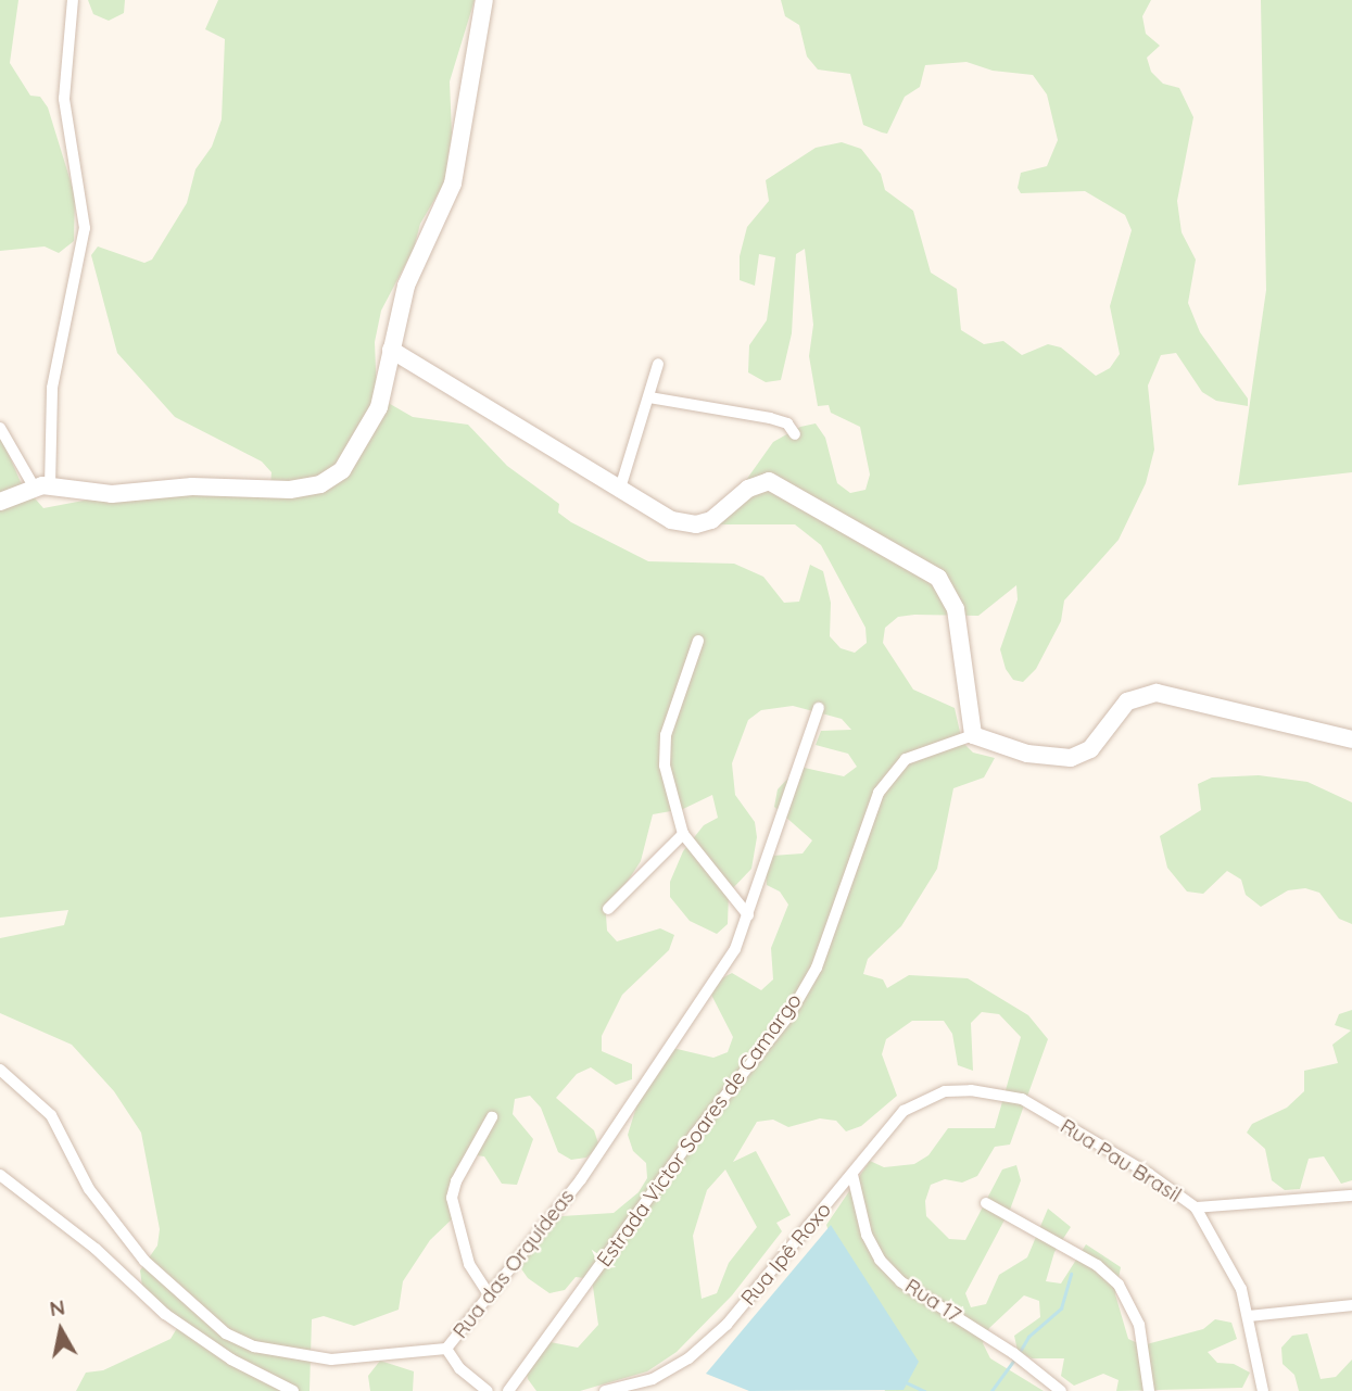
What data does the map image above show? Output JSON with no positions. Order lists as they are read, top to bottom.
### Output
{
  "streets": {
    "street": [
      "Estrada Victor Soares de Camargo",
      "Rua Pau Brasil",
      "Rua Ipê Roxo",
      "Rua das Orquídeas",
      "Rua 17"
    ]
  },
  "crossings": [
    ["Rua Pau Brasil", "Rua Ipê Roxo"],
    ["Rua Ipê Roxo", "Rua 17"]
  ],
  "north": "top"
}
